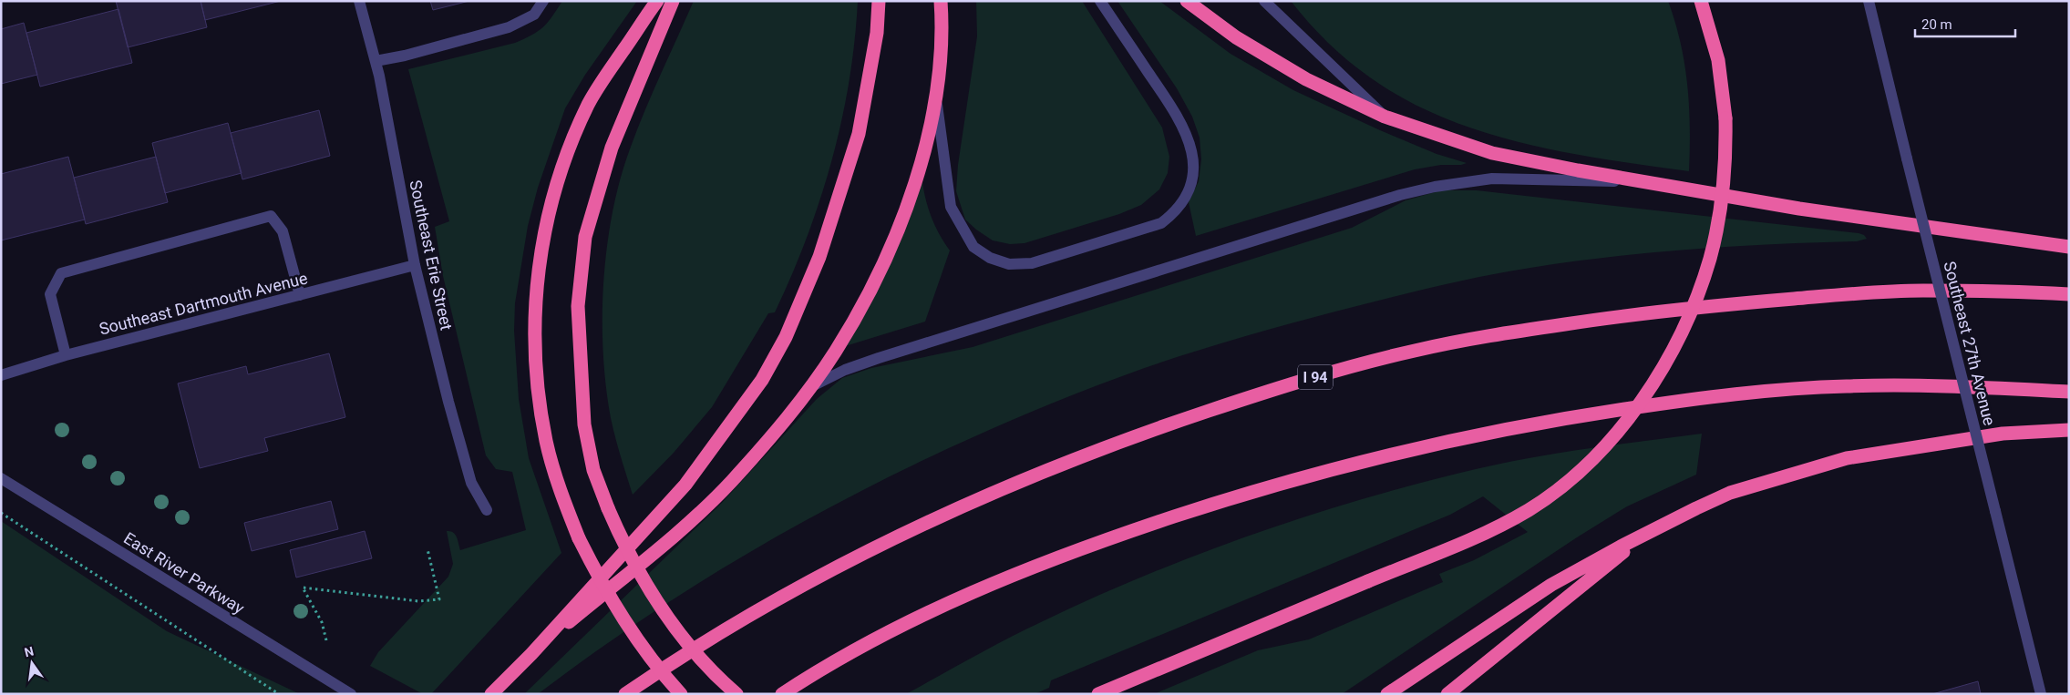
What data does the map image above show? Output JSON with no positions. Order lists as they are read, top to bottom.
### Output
{
  "streets": {
    "highway": ["I 94"],
    "street": [
      "Southeast Erie Street",
      "Southeast Dartmouth Avenue",
      "Southeast 27th Avenue",
      "East River Parkway"
    ]
  },
  "crossings": [
    ["Southeast Erie Street", "Southeast Dartmouth Avenue"]
  ],
  "scale_bar": "20 m",
  "north": "top"
}
